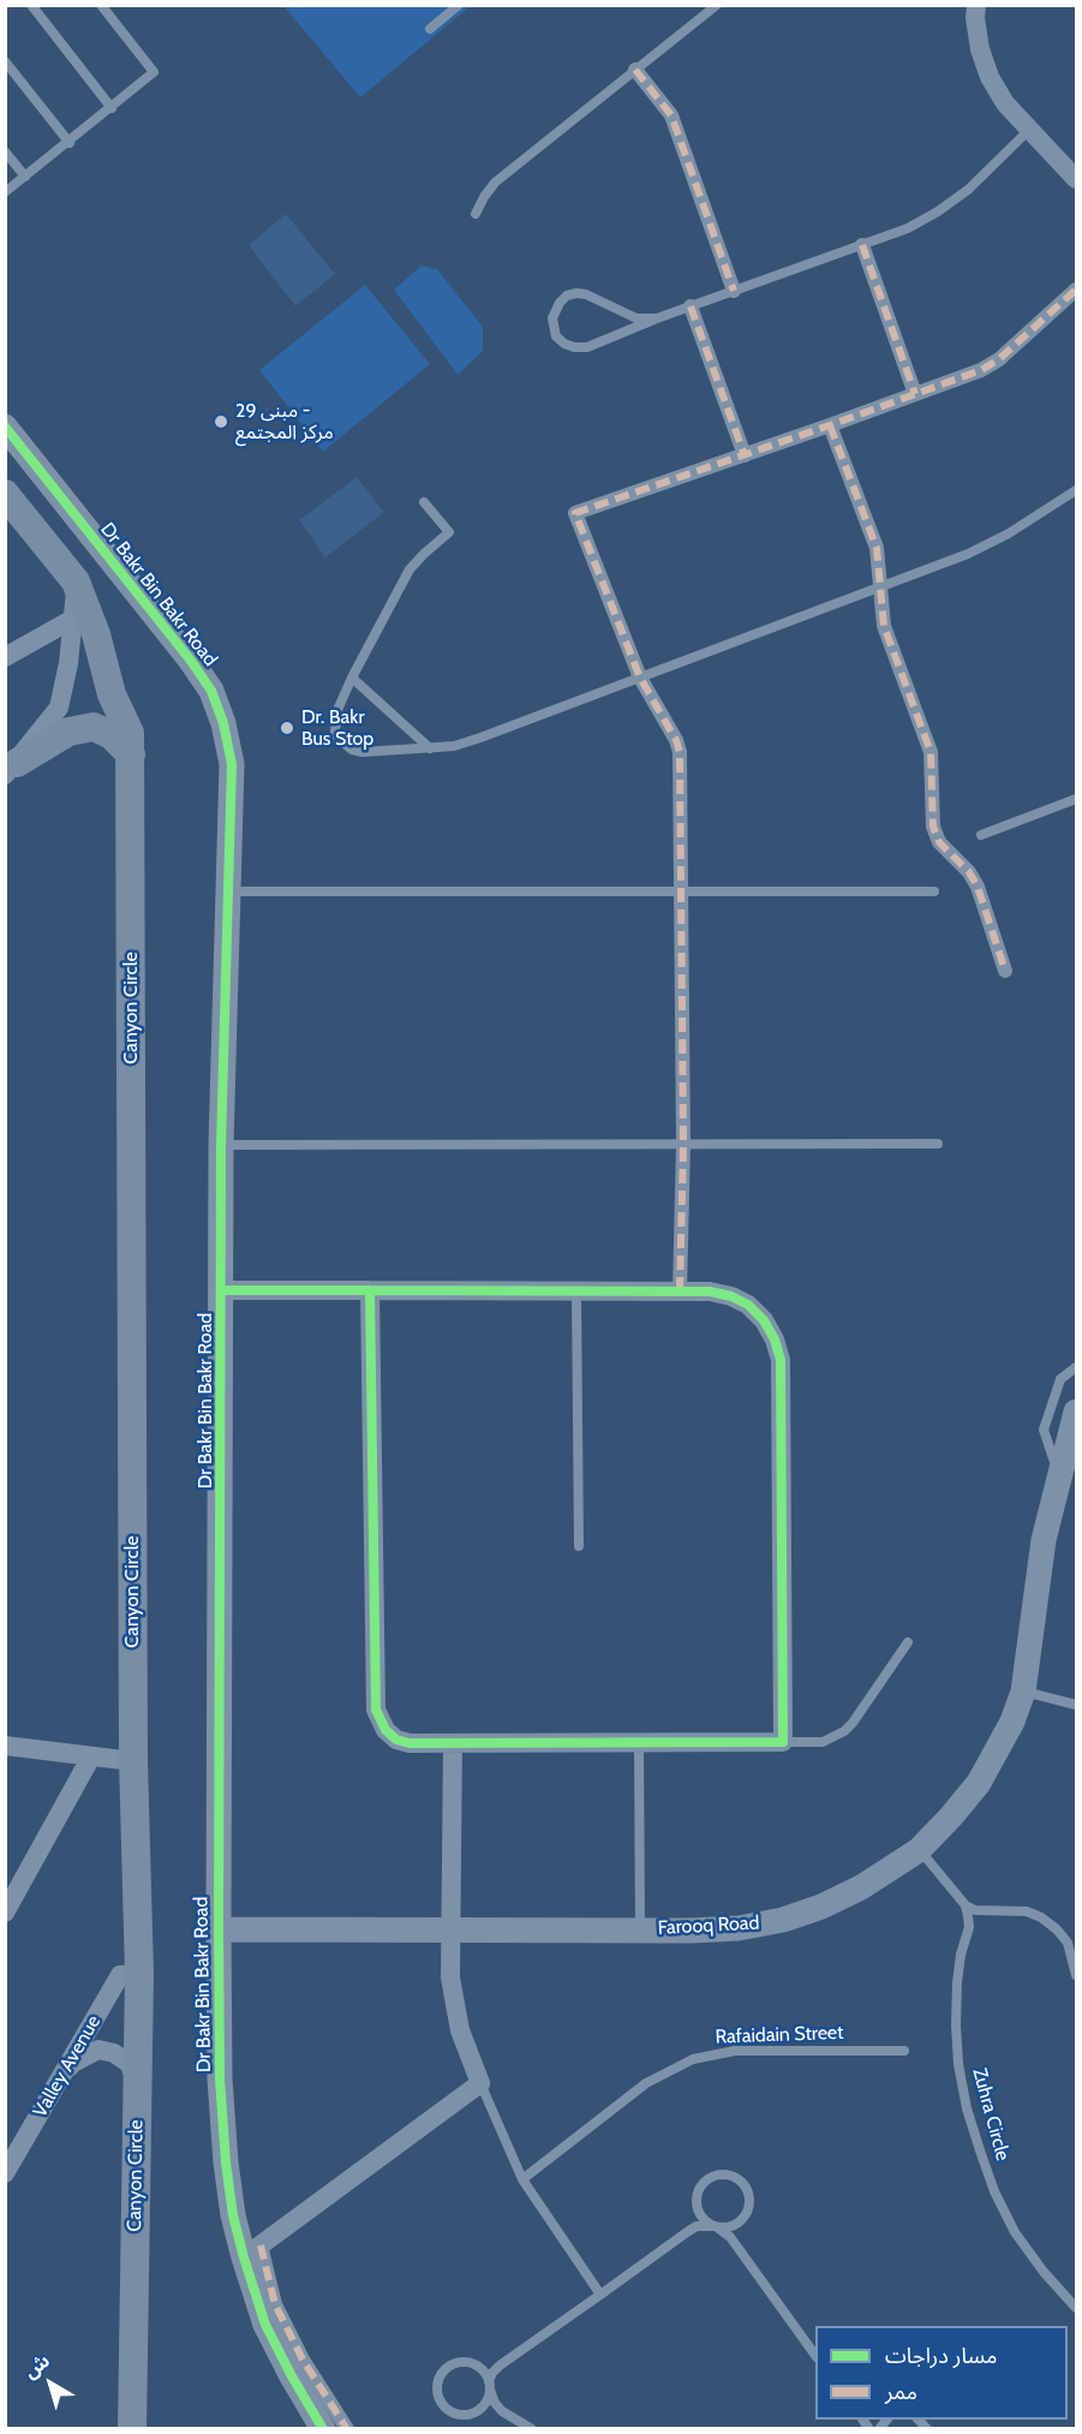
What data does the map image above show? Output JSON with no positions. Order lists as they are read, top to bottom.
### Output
{
  "streets": {
    "main road": ["Canyon Circle"],
    "street": ["Dr Bakr Bin Bakr Road", "Farooq Road", "Valley Avenue"],
    "lane": ["Rafaidain Street", "Zuhra Circle"]
  },
  "crossings": [
    ["Dr Bakr Bin Bakr Road", "Farooq Road"],
    ["Canyon Circle", "Valley Avenue"]
  ],
  "places": ["مبنى 29 - مركز المجتمع", "Dr. Bakr Bus Stop"],
  "legend": ["مسار دراجات", "ممر"],
  "north": "top left"
}
